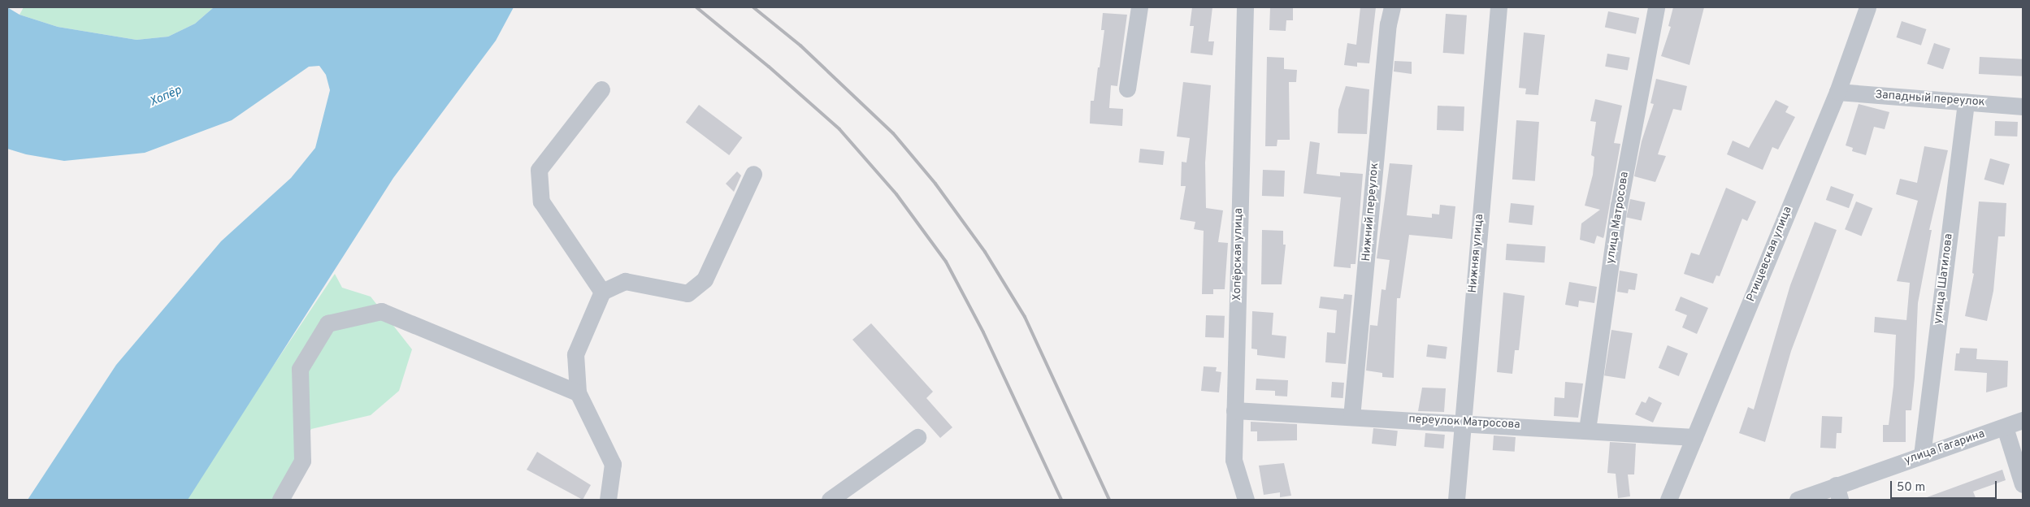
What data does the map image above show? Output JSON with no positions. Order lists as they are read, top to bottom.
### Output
{
  "streets": {
    "street": [
      "Западный переулок",
      "Нижний переулок",
      "улица Матросова",
      "Нижняя улица",
      "Хопёрская улица",
      "Ртищевская улица",
      "улица Шатилова",
      "переулок Матросова",
      "улица Гагарина"
    ]
  },
  "crossings": [
    ["Западный переулок", "Ртищевская улица"],
    ["Западный переулок", "улица Шатилова"],
    ["Нижний переулок", "переулок Матросова"],
    ["улица Матросова", "переулок Матросова"],
    ["Нижняя улица", "переулок Матросова"],
    ["Хопёрская улица", "переулок Матросова"],
    ["Ртищевская улица", "переулок Матросова"],
    ["улица Шатилова", "улица Гагарина"]
  ],
  "water": ["Хопёр"],
  "scale_bar": "50 m"
}
